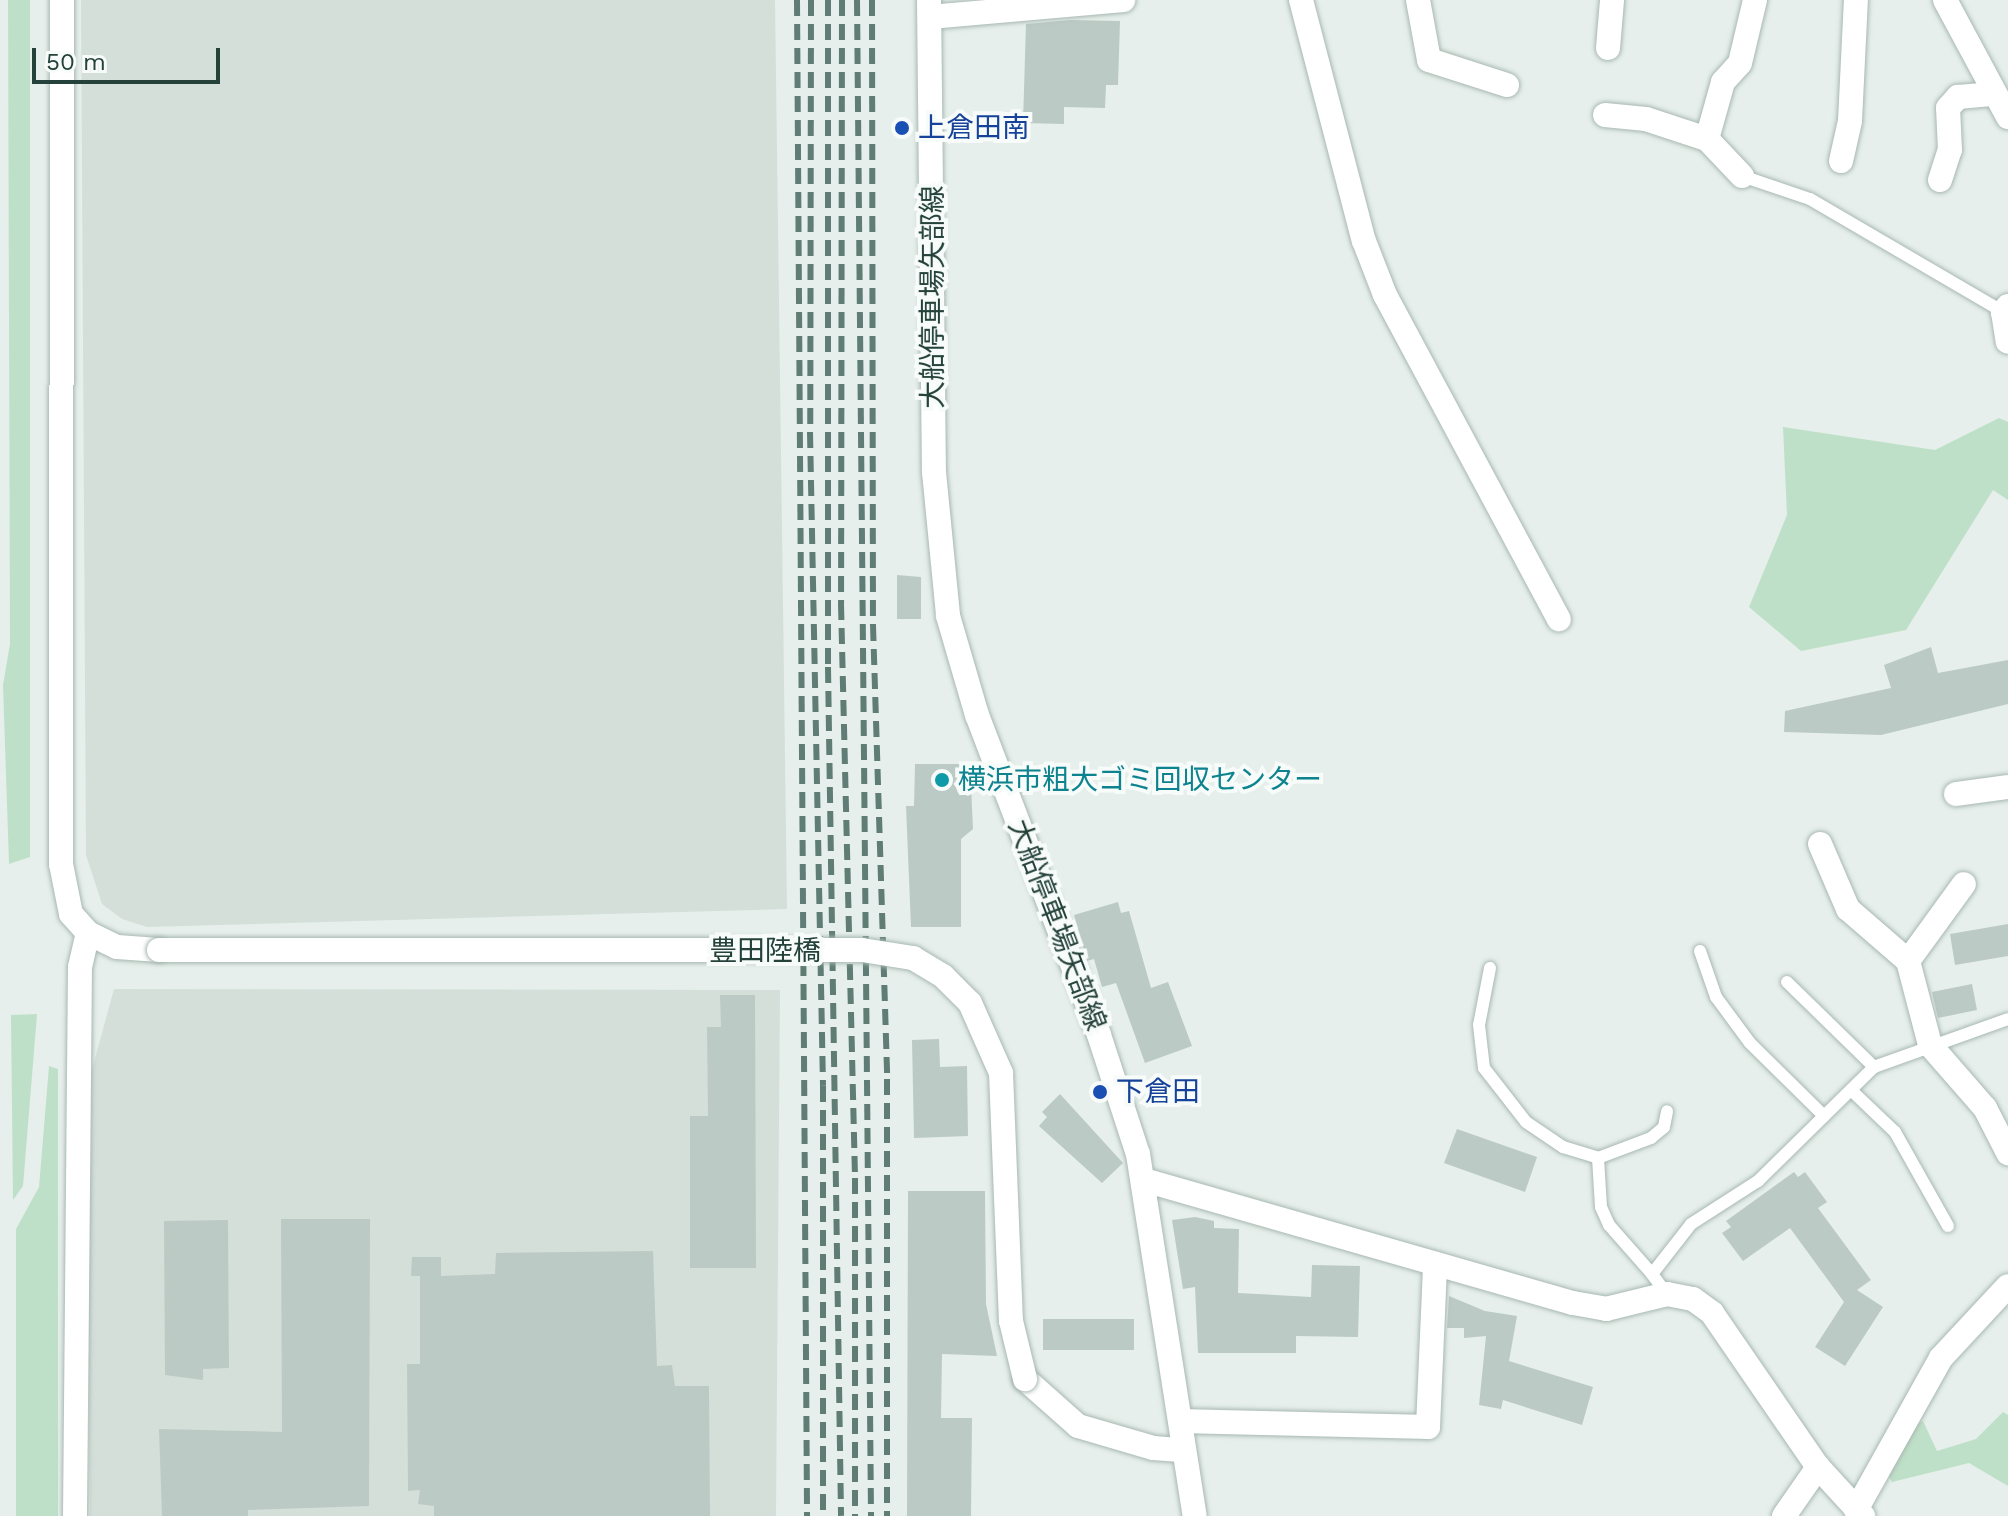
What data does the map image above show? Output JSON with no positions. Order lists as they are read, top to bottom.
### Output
{
  "streets": {
    "street": ["大船停車場矢部線", "豊田陸橋"]
  },
  "crossings": [
    ["大船停車場矢部線", "豊田陸橋"]
  ],
  "places": ["上倉田南", "横浜市粗大ゴミ回収センター", "下倉田"],
  "scale_bar": "50 m"
}
